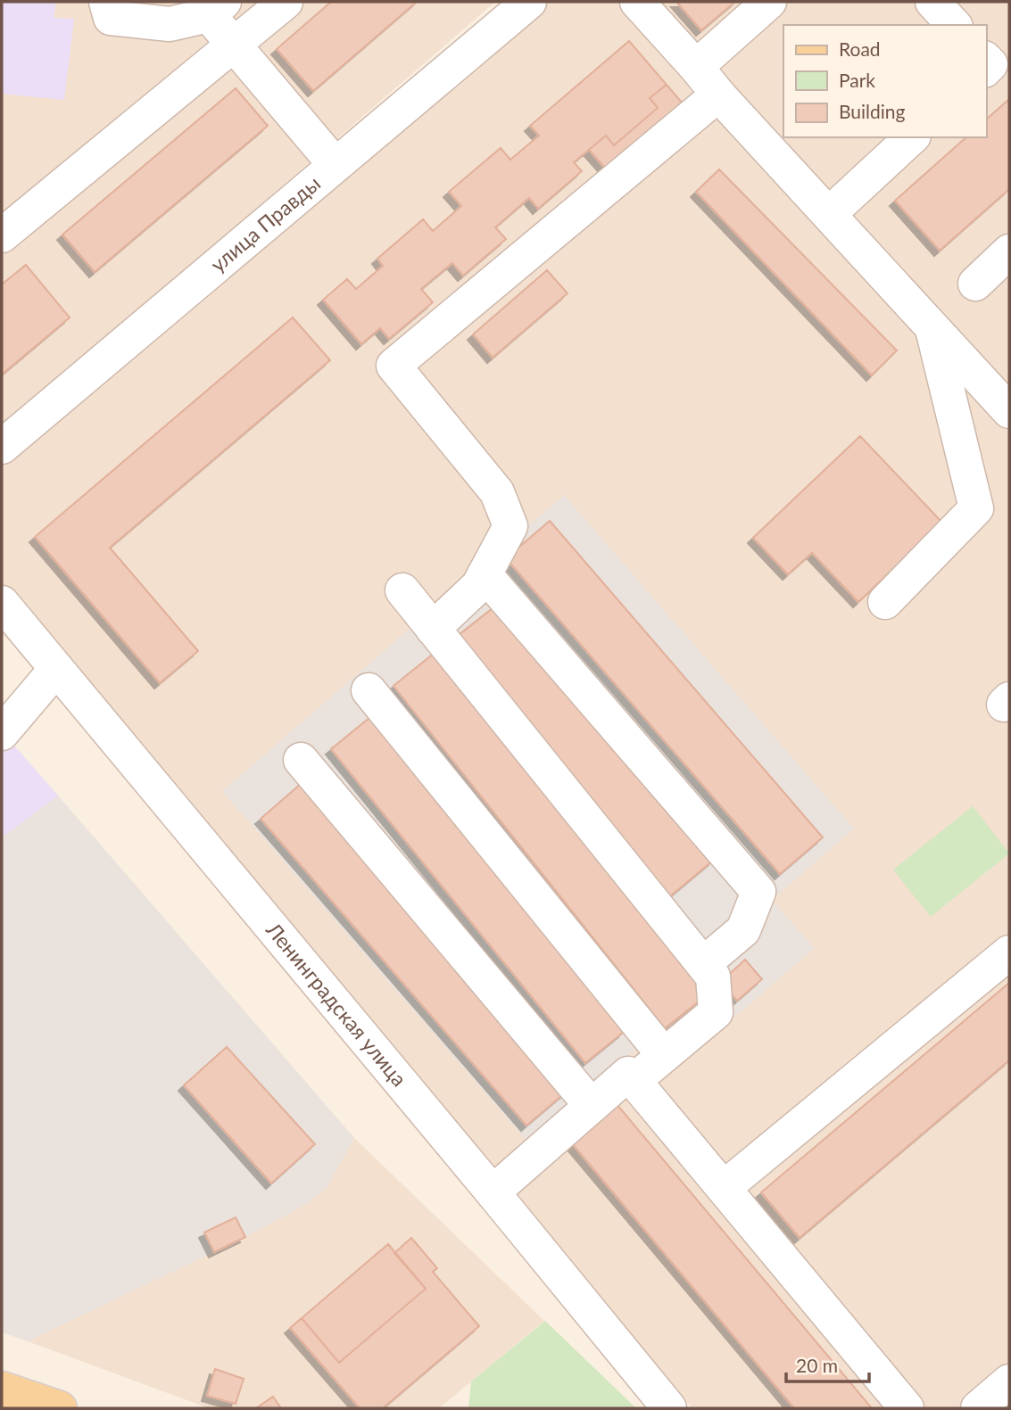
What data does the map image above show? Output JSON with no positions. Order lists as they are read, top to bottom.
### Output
{
  "streets": {
    "street": ["улица Правды", "Ленинградская улица"]
  },
  "legend": ["Road", "Park", "Building"],
  "scale_bar": "20 m"
}
